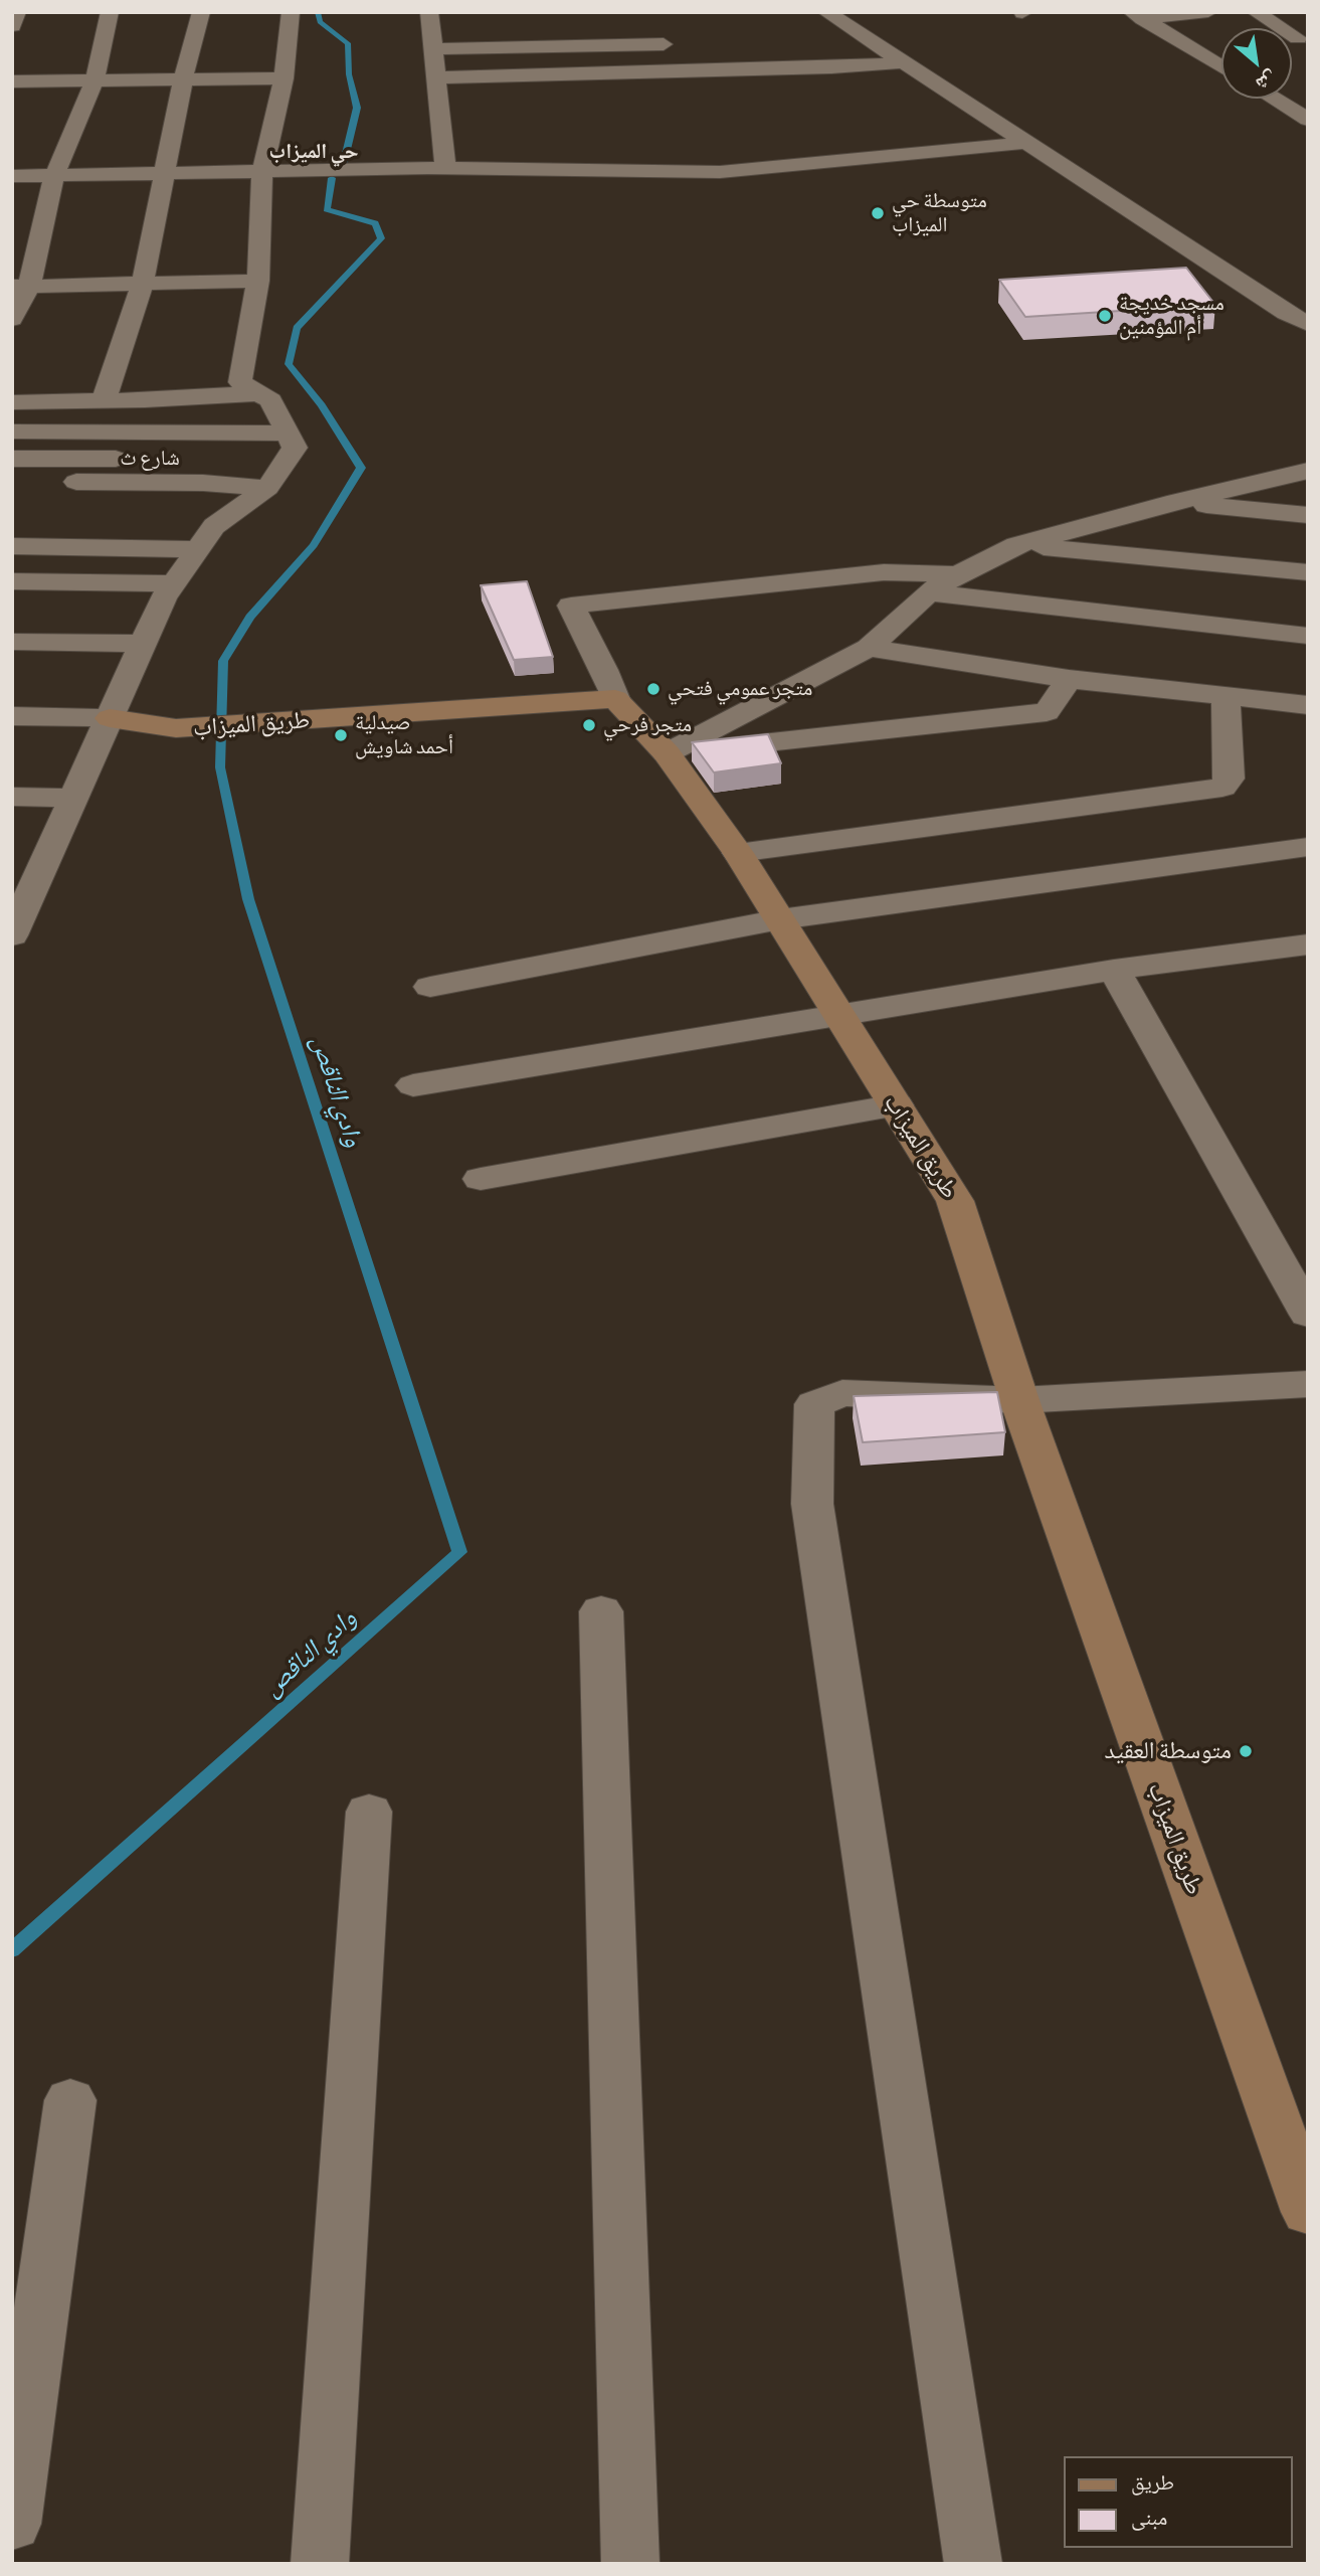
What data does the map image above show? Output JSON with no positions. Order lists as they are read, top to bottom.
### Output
{
  "streets": {
    "street": ["شارع ث", "طريق الميزاب"]
  },
  "districts": ["حي الميزاب"],
  "water": ["وادي الناقص"],
  "places": [
    "متوسطة حي الميزاب",
    "مسجد خديجة أم المؤمنين",
    "متجر عمومي فتحي",
    "متجر فرحي",
    "صيدلية أحمد شاويش",
    "متوسطة العقيد"
  ],
  "legend": ["طريق", "مبنى"],
  "north": "bottom right"
}
